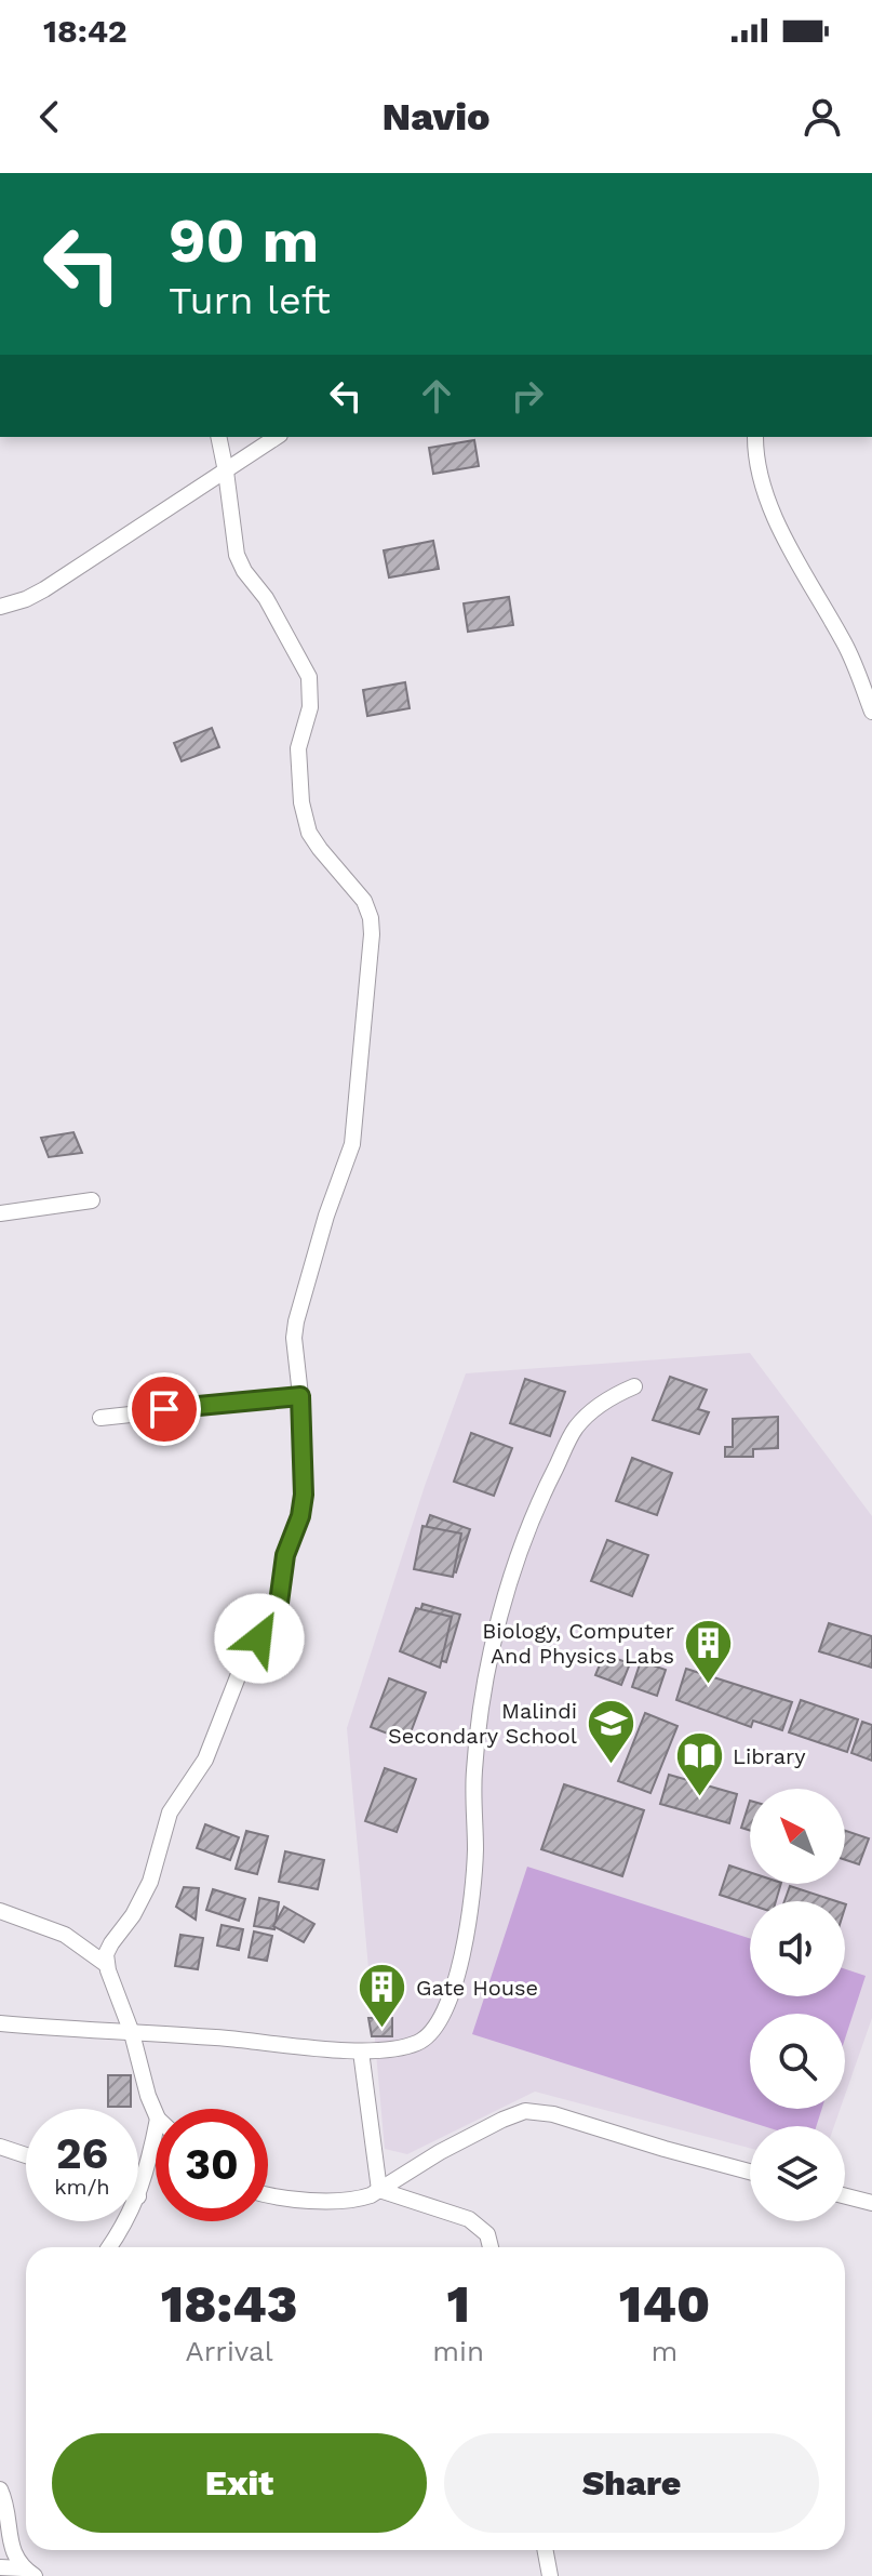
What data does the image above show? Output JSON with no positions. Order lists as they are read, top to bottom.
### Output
{
  "places": {
    "building": ["Biology, Computer And Physics Labs", "Gate House"],
    "school or university": ["Malindi Secondary School"],
    "library": ["Library"]
  },
  "north": "top left",
  "page": {
    "status": "18:42",
    "header": "Navio",
    "turn": ["90 m", "Turn left"],
    "speed": "26 km/h",
    "limit": "30",
    "eta": [
      "18:43",
      "Arrival",
      "1",
      "min",
      "140",
      "m"
    ],
    "buttons": ["Exit", "Share"]
  }
}
